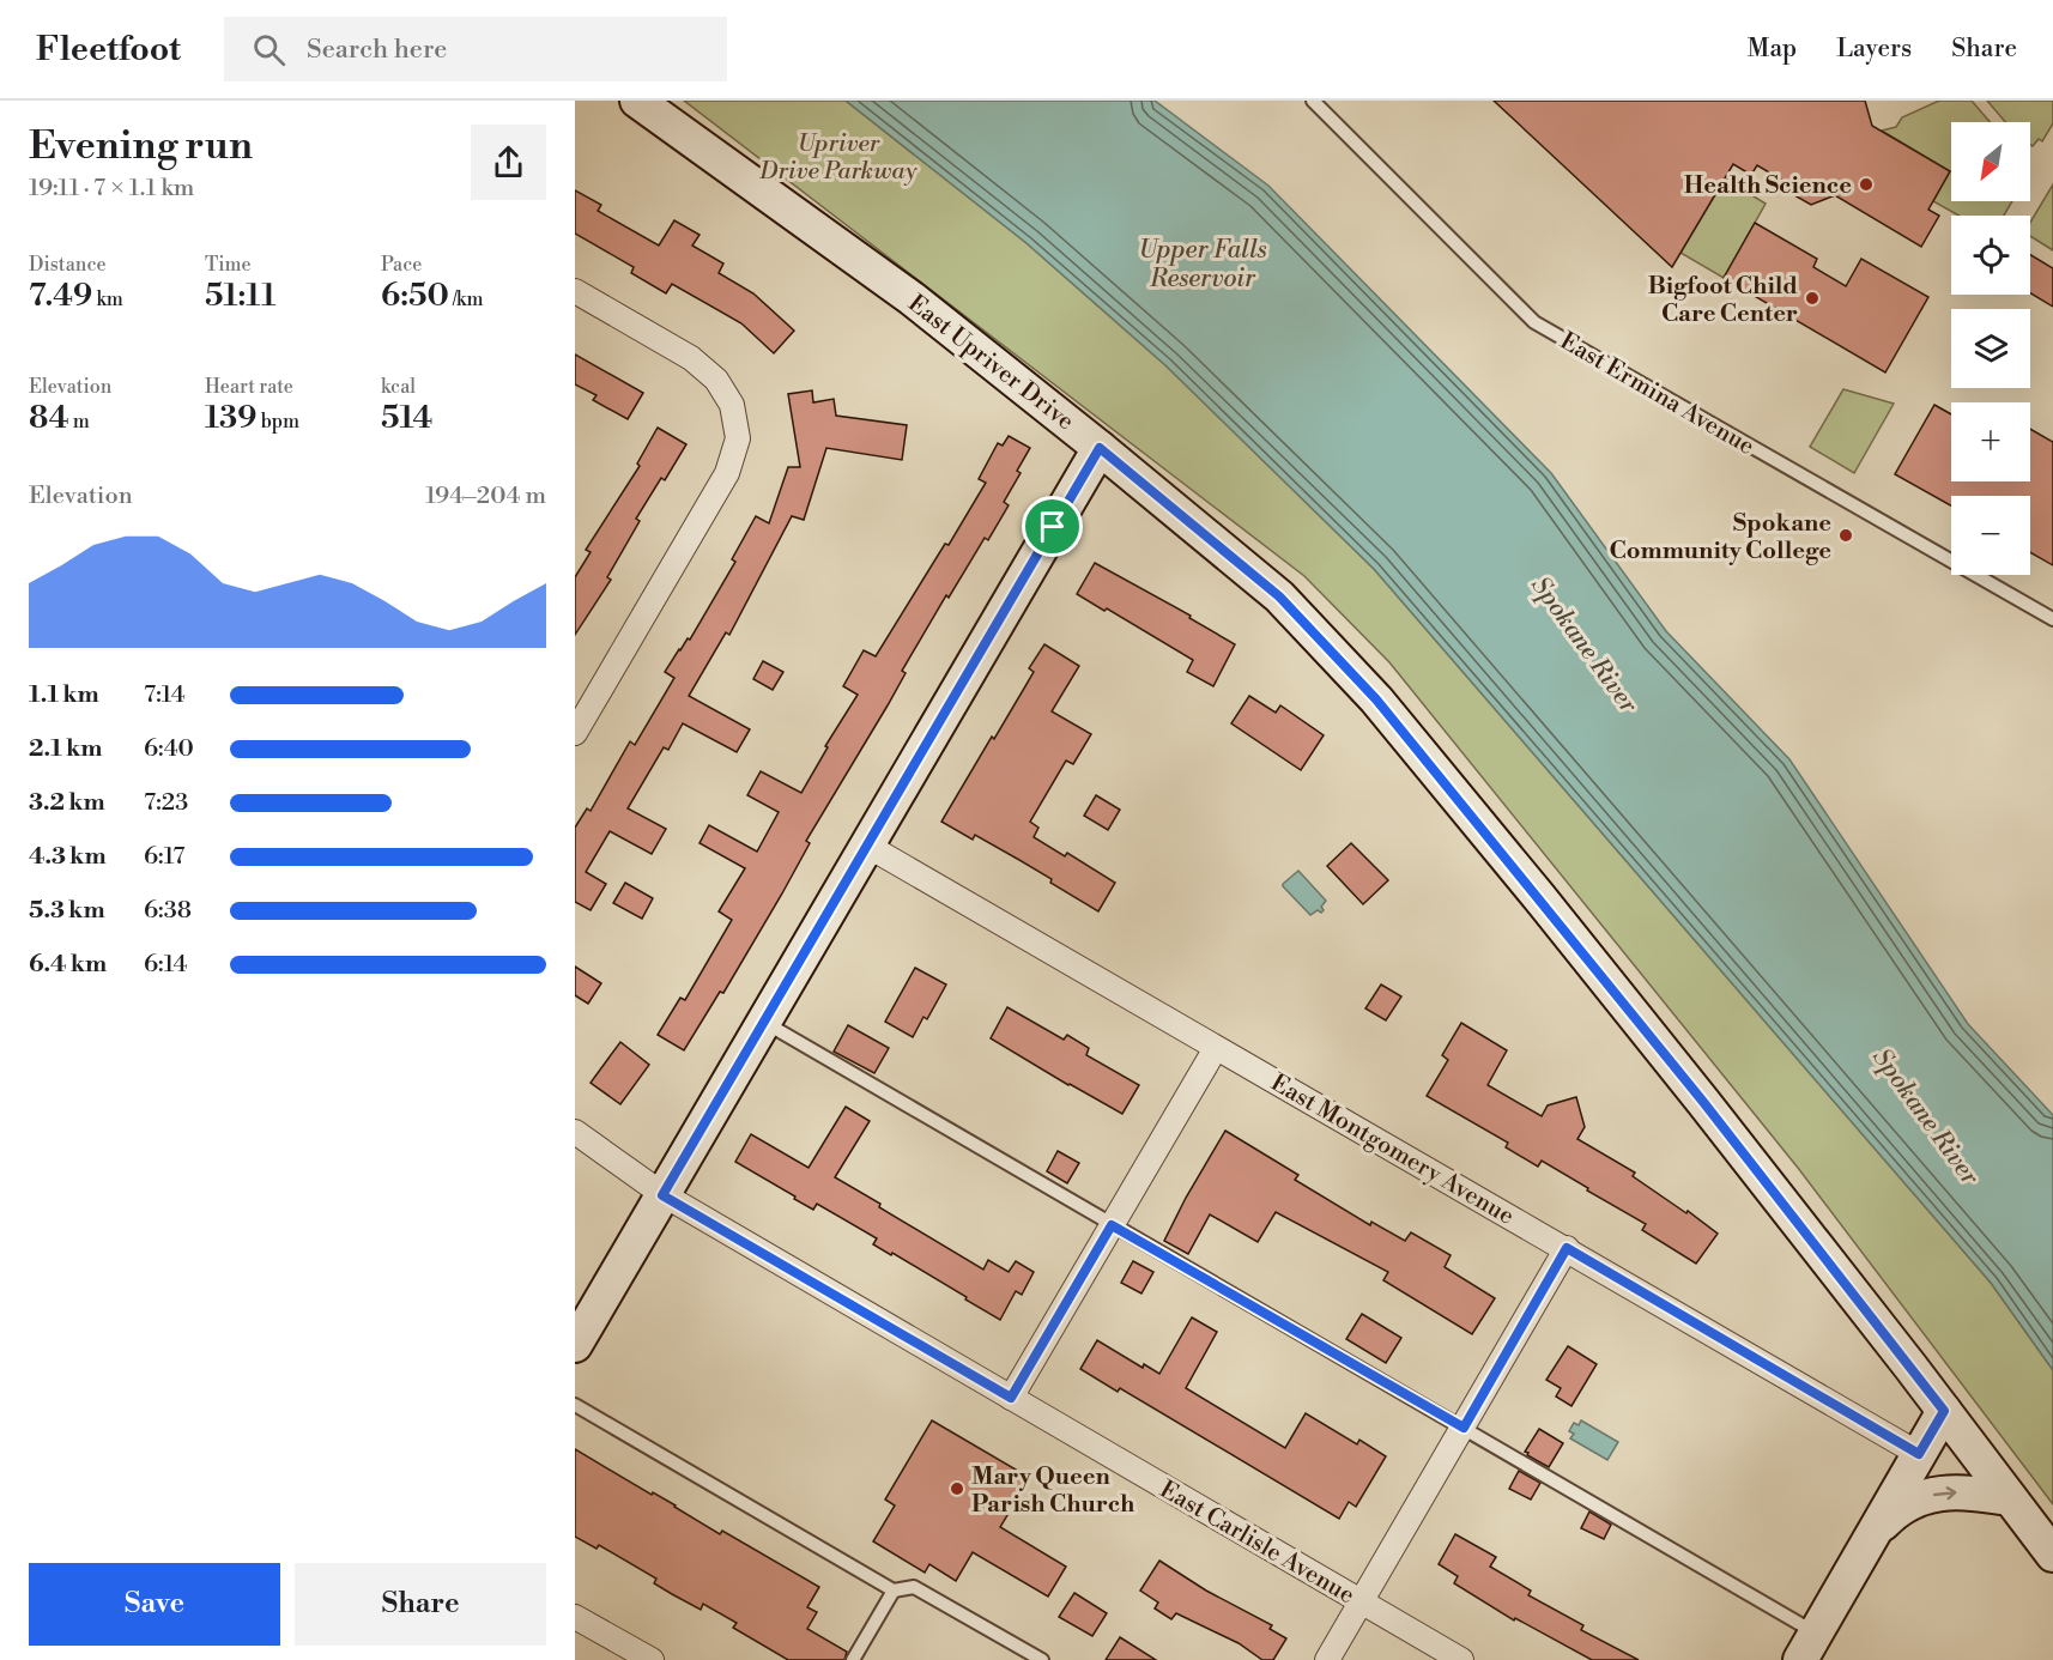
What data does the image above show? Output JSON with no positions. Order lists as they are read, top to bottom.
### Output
{
  "streets": {
    "street": ["East Upriver Drive", "East Montgomery Avenue", "East Carlisle Avenue"],
    "lane": ["East Ermina Avenue"]
  },
  "water": ["Upper Falls Reservoir", "Spokane River"],
  "parks": ["Upriver Drive Parkway"],
  "places": [
    "Health Science",
    "Bigfoot Child Care Center",
    "Spokane Community College",
    "Mary Queen Parish Church"
  ],
  "north": "bottom left",
  "page": {
    "header": "Fleetfoot",
    "search": "Search here",
    "nav": ["Map", "Layers", "Share"],
    "heading": ["Evening run", "19:11 · 7 × 1.1 km"],
    "map_buttons": ["+", "−"],
    "stats": [
      ["Distance", "7.49 km"],
      ["Time", "51:11"],
      ["Pace", "6:50 /km"],
      ["Elevation", "84 m"],
      ["Heart rate", "139 bpm"],
      ["kcal", "514"]
    ],
    "chart": ["Elevation", "194–204 m"],
    "list": [
      {
        "name": "1.1 km",
        "note": "7:14"
      },
      {
        "name": "2.1 km",
        "note": "6:40"
      },
      {
        "name": "3.2 km",
        "note": "7:23"
      },
      {
        "name": "4.3 km",
        "note": "6:17"
      },
      {
        "name": "5.3 km",
        "note": "6:38"
      },
      {
        "name": "6.4 km",
        "note": "6:14"
      }
    ],
    "buttons": ["Save", "Share"]
  }
}
